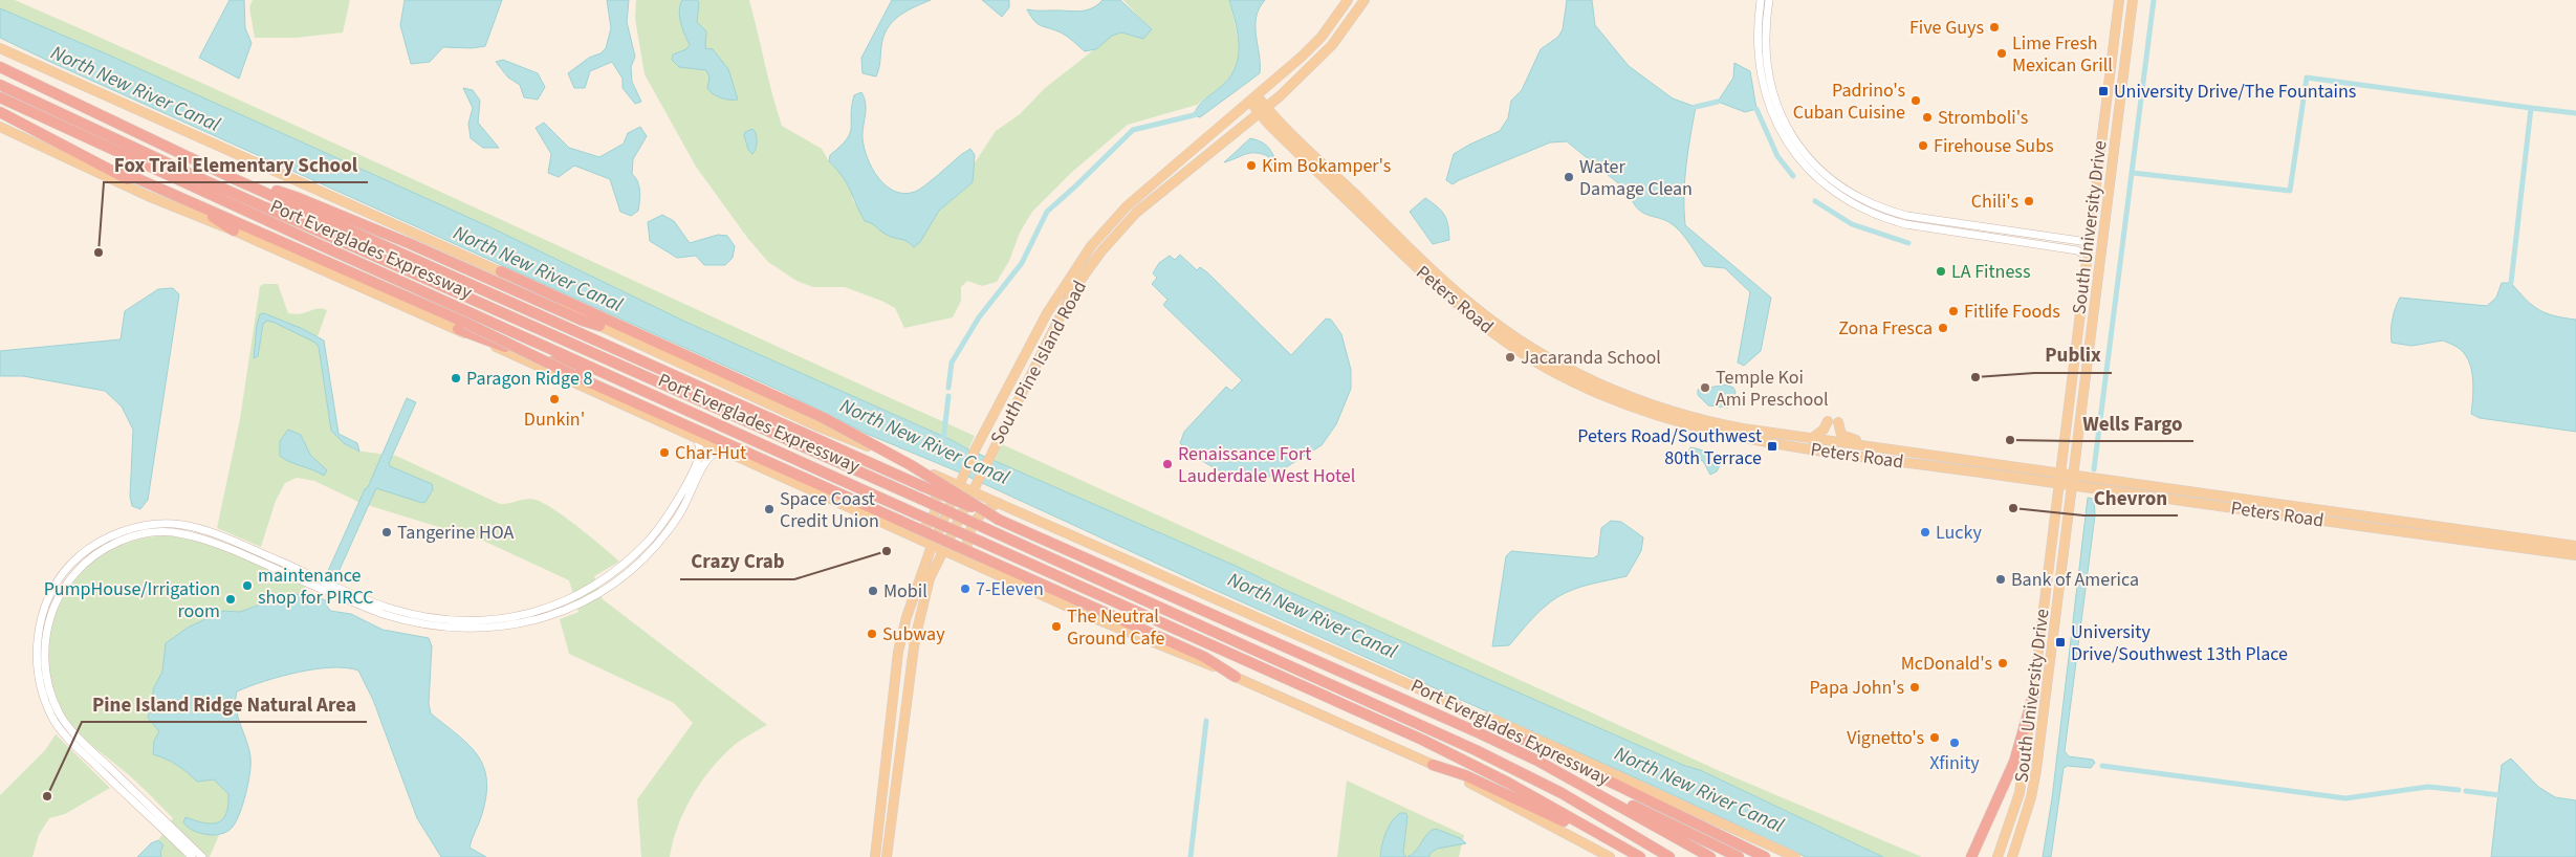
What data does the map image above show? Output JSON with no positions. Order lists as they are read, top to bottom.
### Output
{
  "streets": {
    "highway": ["Port Everglades Expressway"],
    "main road": ["South University Drive", "Peters Road", "South Pine Island Road"]
  },
  "crossings": [
    ["South University Drive", "Peters Road"],
    ["Peters Road", "South Pine Island Road"]
  ],
  "water": ["North New River Canal"],
  "places": {
    "other": [
      "Five Guys",
      "Lime Fresh Mexican Grill",
      "Padrino's Cuban Cuisine",
      "Stromboli's",
      "Firehouse Subs",
      "Kim Bokamper's",
      "Water Damage Clean",
      "Chili's",
      "Fox Trail Elementary School",
      "LA Fitness",
      "Fitlife Foods",
      "Zona Fresca",
      "Jacaranda School",
      "Publix",
      "Paragon Ridge 8",
      "Temple Koi Ami Preschool",
      "Dunkin'",
      "Wells Fargo",
      "Char-Hut",
      "Renaissance Fort Lauderdale West Hotel",
      "Chevron",
      "Space Coast Credit Union",
      "Tangerine HOA",
      "Lucky",
      "Crazy Crab",
      "Bank of America",
      "maintenance shop for PIRCC",
      "7-Eleven",
      "Mobil",
      "PumpHouse/Irrigation room",
      "The Neutral Ground Cafe",
      "Subway",
      "McDonald's",
      "Papa John's",
      "Vignetto's",
      "Xfinity",
      "Pine Island Ridge Natural Area"
    ],
    "transit": ["University Drive/The Fountains", "Peters Road/Southwest 80th Terrace", "University Drive/Southwest 13th Place"]
  }
}
